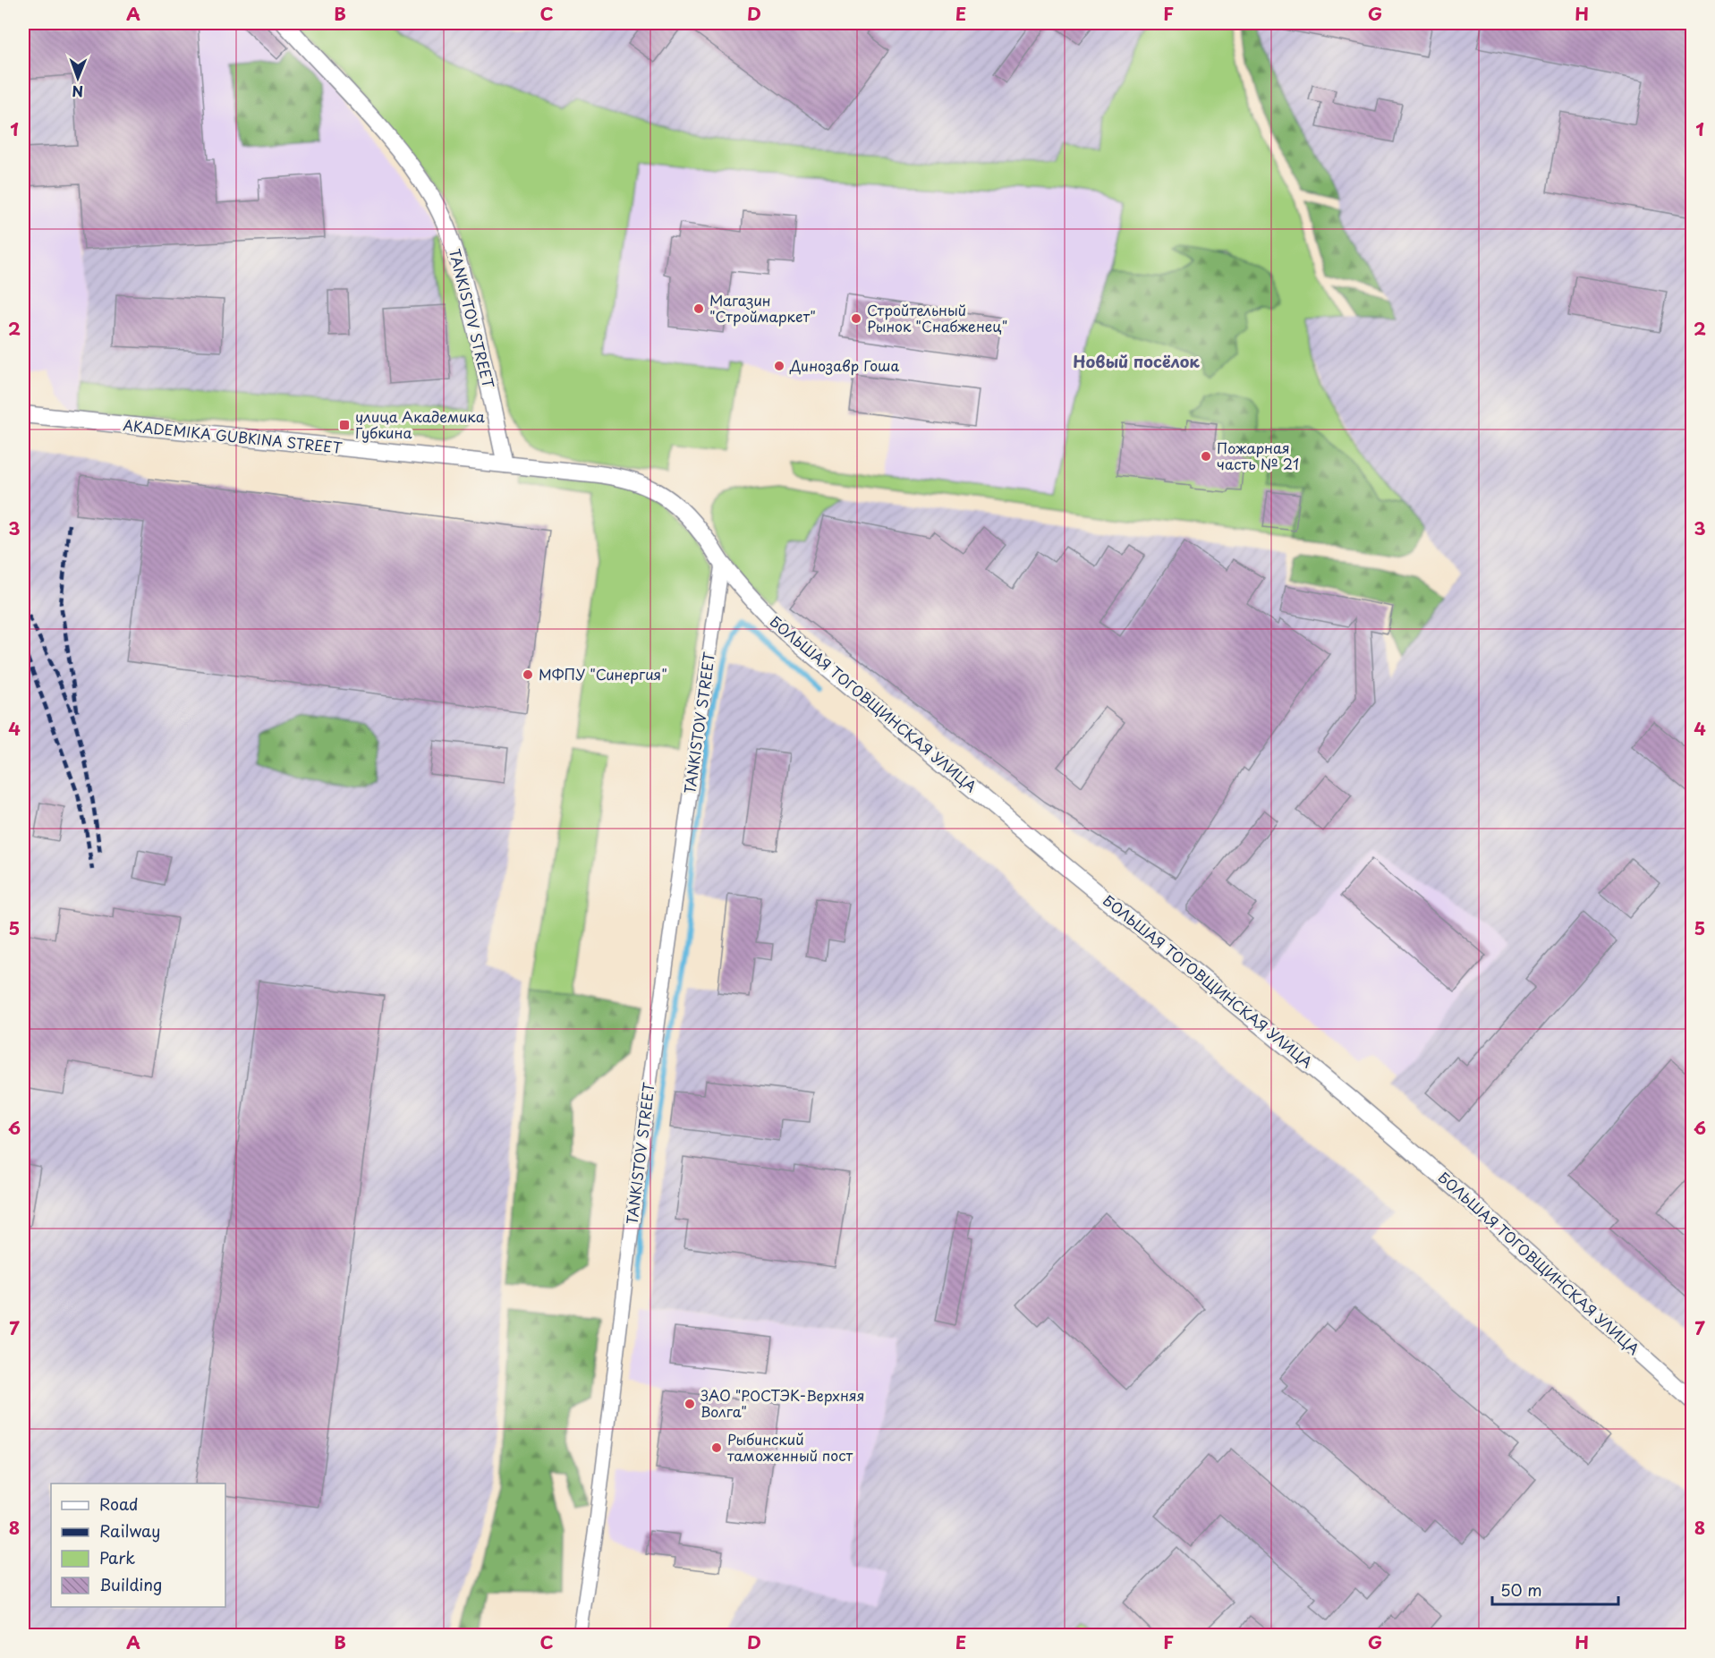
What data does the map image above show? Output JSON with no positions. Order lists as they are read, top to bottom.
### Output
{
  "streets": {
    "street": ["TANKISTOV STREET", "AKADEMIKA GUBKINA STREET", "БОЛЬШАЯ ТОГОВЩИНСКАЯ УЛИЦА"]
  },
  "crossings": [
    ["TANKISTOV STREET", "AKADEMIKA GUBKINA STREET"],
    ["TANKISTOV STREET", "БОЛЬШАЯ ТОГОВЩИНСКАЯ УЛИЦА"]
  ],
  "districts": ["Новый посёлок"],
  "places": {
    "other": [
      "Магазин \"Строймаркет\"",
      "Стройтельный Рынок \"Снабженец\"",
      "Динозавр Гоша",
      "Пожарная часть № 21",
      "МФПУ \"Синергия\"",
      "ЗАО \"РОСТЭК-Верхняя Волга\"",
      "Рыбинский таможенный пост"
    ],
    "transit": ["улица Академика Губкина"]
  },
  "legend": [
    "Road",
    "Railway",
    "Park",
    "Building"
  ],
  "scale_bar": "50 m",
  "north": "bottom",
  "grid": {
    "columns": [
      "A",
      "B",
      "C",
      "D",
      "E",
      "F",
      "G",
      "H"
    ],
    "rows": [
      "1",
      "2",
      "3",
      "4",
      "5",
      "6",
      "7",
      "8"
    ]
  }
}
